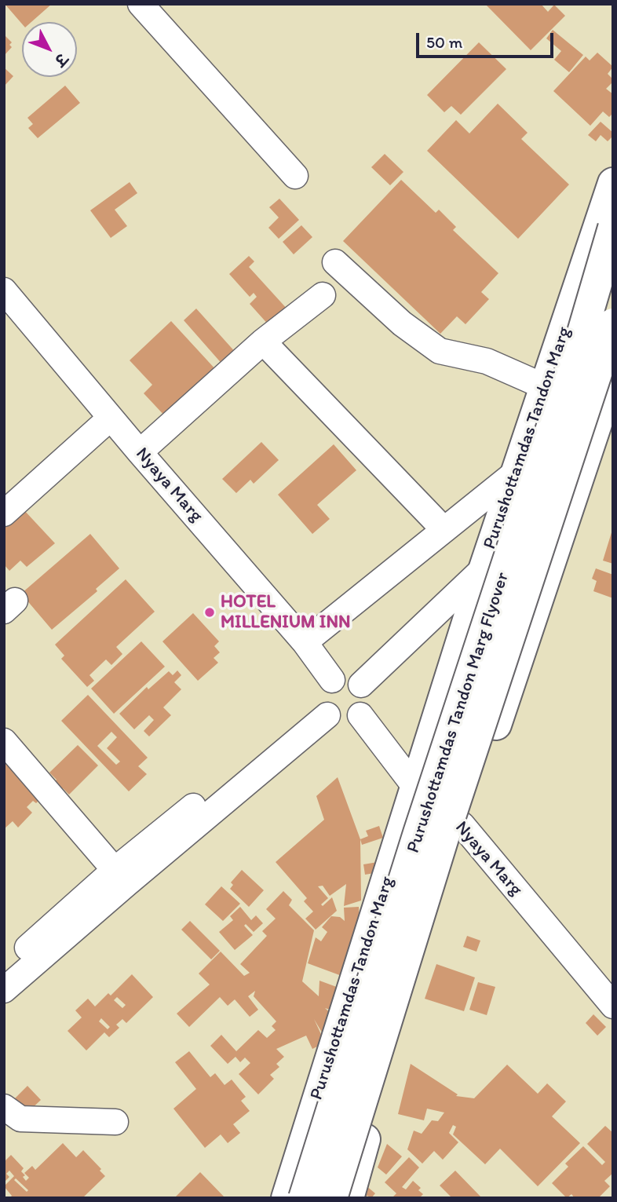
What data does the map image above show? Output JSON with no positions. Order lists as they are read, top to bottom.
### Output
{
  "streets": {
    "main road": ["Purushottamdas Tandon Marg", "Purushottamdas Tandon Marg Flyover"],
    "street": ["Nyaya Marg"]
  },
  "crossings": [
    ["Purushottamdas Tandon Marg", "Nyaya Marg"]
  ],
  "places": ["HOTEL MILLENIUM INN"],
  "scale_bar": "50 m",
  "north": "bottom right"
}
